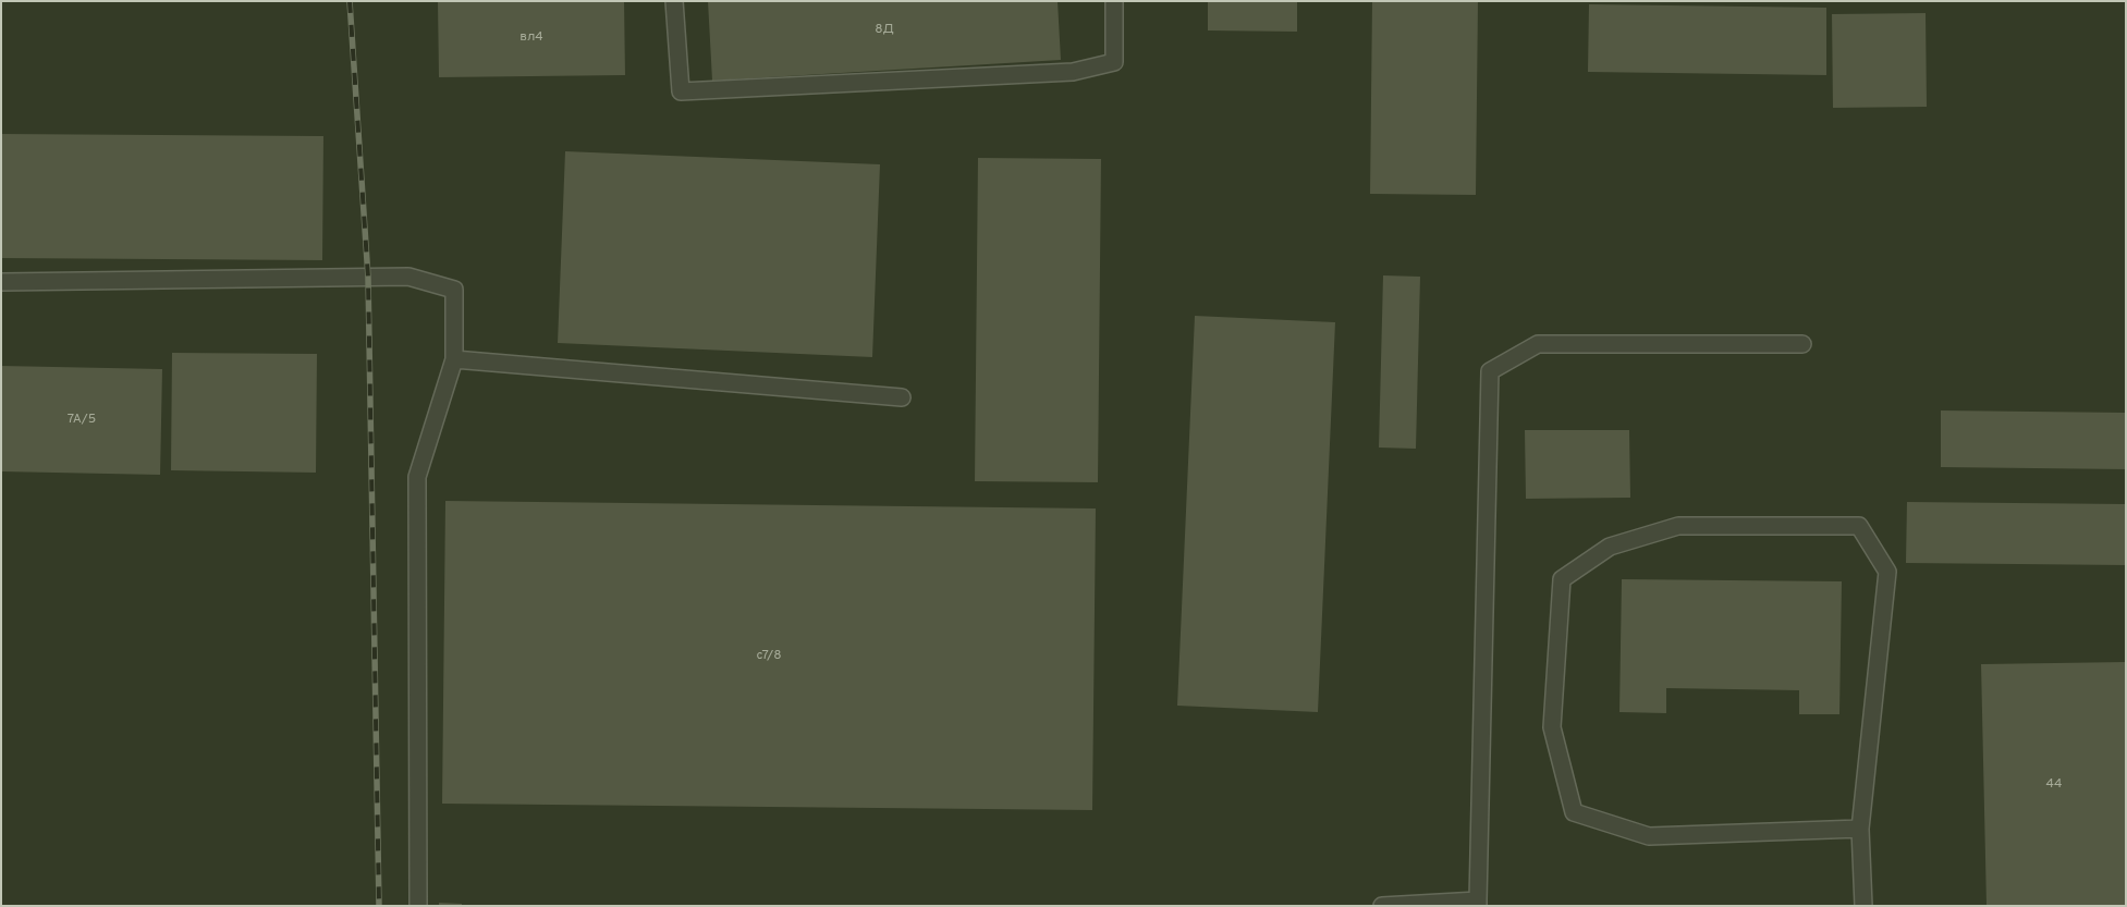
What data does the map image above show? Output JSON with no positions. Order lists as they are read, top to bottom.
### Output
{
  "house_numbers": [
    "8Д",
    "вл4",
    "7А/5",
    "с7/8",
    "44"
  ]
}
